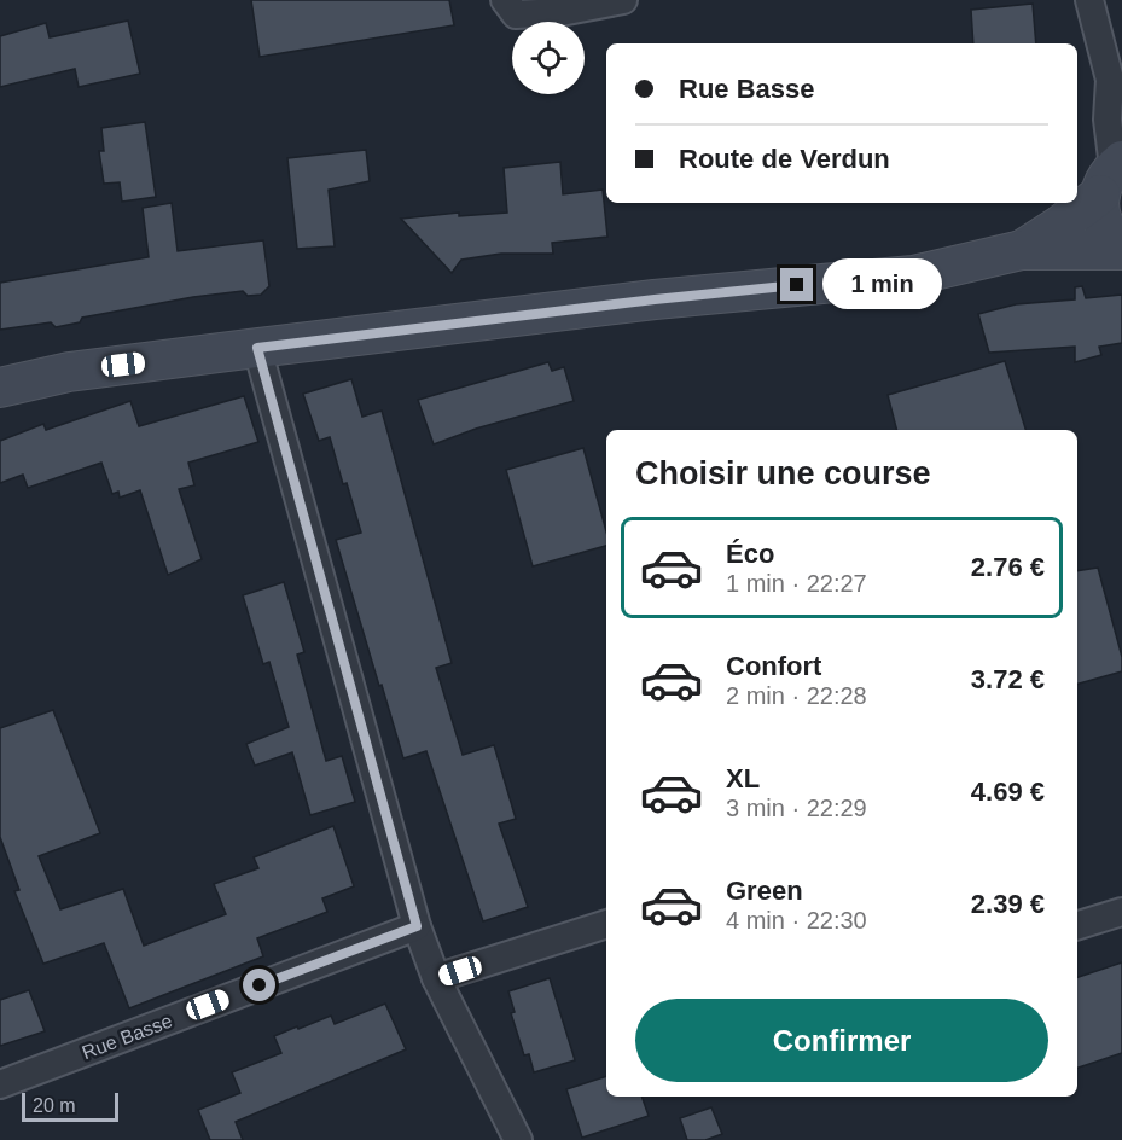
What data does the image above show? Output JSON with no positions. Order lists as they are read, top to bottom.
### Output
{
  "streets": {
    "street": ["Rue Basse"]
  },
  "scale_bar": "20 m",
  "page": {
    "banner": ["Rue Basse", "Route de Verdun"],
    "bubble": "1 min",
    "heading": "Choisir une course",
    "list": [
      {
        "name": "Éco",
        "note": "1 min · 22:27",
        "value": "2.76 €"
      },
      {
        "name": "Confort",
        "note": "2 min · 22:28",
        "value": "3.72 €"
      },
      {
        "name": "XL",
        "note": "3 min · 22:29",
        "value": "4.69 €"
      },
      {
        "name": "Green",
        "note": "4 min · 22:30",
        "value": "2.39 €"
      }
    ],
    "buttons": "Confirmer",
    "scale": "20 m"
  }
}
